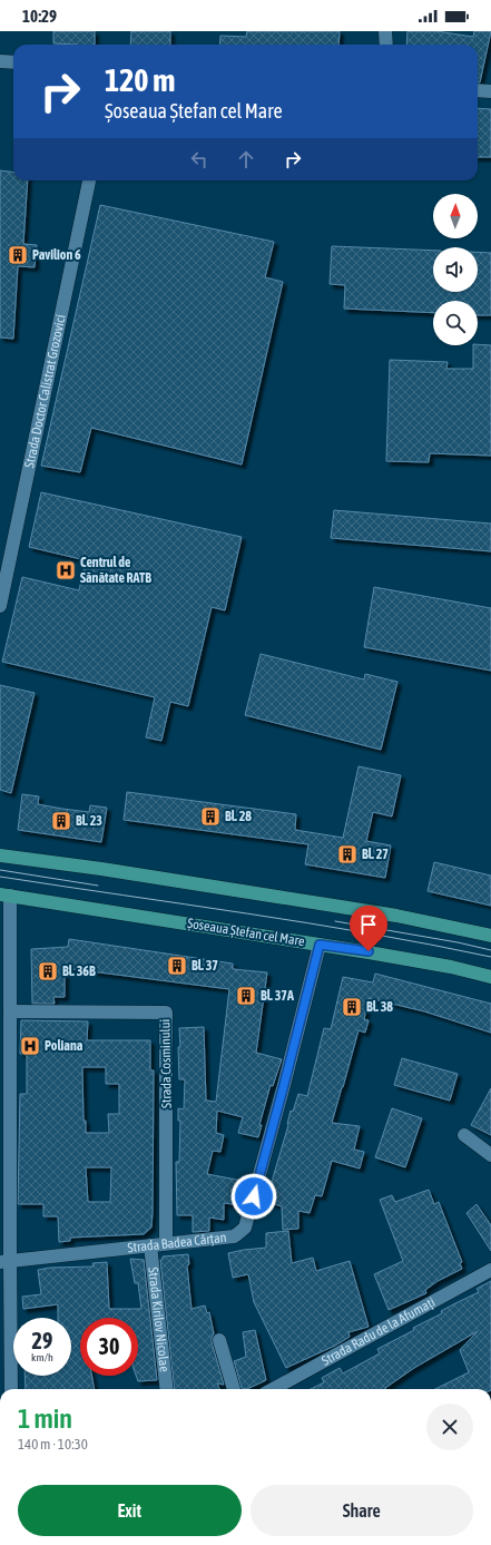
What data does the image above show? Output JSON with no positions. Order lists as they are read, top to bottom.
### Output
{
  "streets": {
    "main road": ["Șoseaua Ștefan cel Mare"],
    "street": [
      "Strada Doctor Calistrat Grozovici",
      "Strada Cosminului",
      "Strada Badea Cârțan",
      "Strada Kirilov Nicolae",
      "Strada Radu de la Afumați"
    ]
  },
  "crossings": [
    ["Șoseaua Ștefan cel Mare", "Strada Badea Cârțan"],
    ["Strada Cosminului", "Strada Badea Cârțan"],
    ["Strada Badea Cârțan", "Strada Kirilov Nicolae"]
  ],
  "places": {
    "building": [
      "Pavilion 6",
      "Bl. 28",
      "Bl. 23",
      "Bl. 27",
      "Bl. 37",
      "Bl. 36B",
      "Bl. 37A",
      "Bl. 38"
    ],
    "hospital": ["Centrul de Sănătate RATB", "Poliana"]
  },
  "north": "top",
  "page": {
    "status": "10:29",
    "turn": ["120 m", "Șoseaua Ștefan cel Mare"],
    "speed": "29 km/h",
    "limit": "30",
    "heading": ["1 min", "140 m · 10:30"],
    "buttons": ["Exit", "Share"]
  }
}
